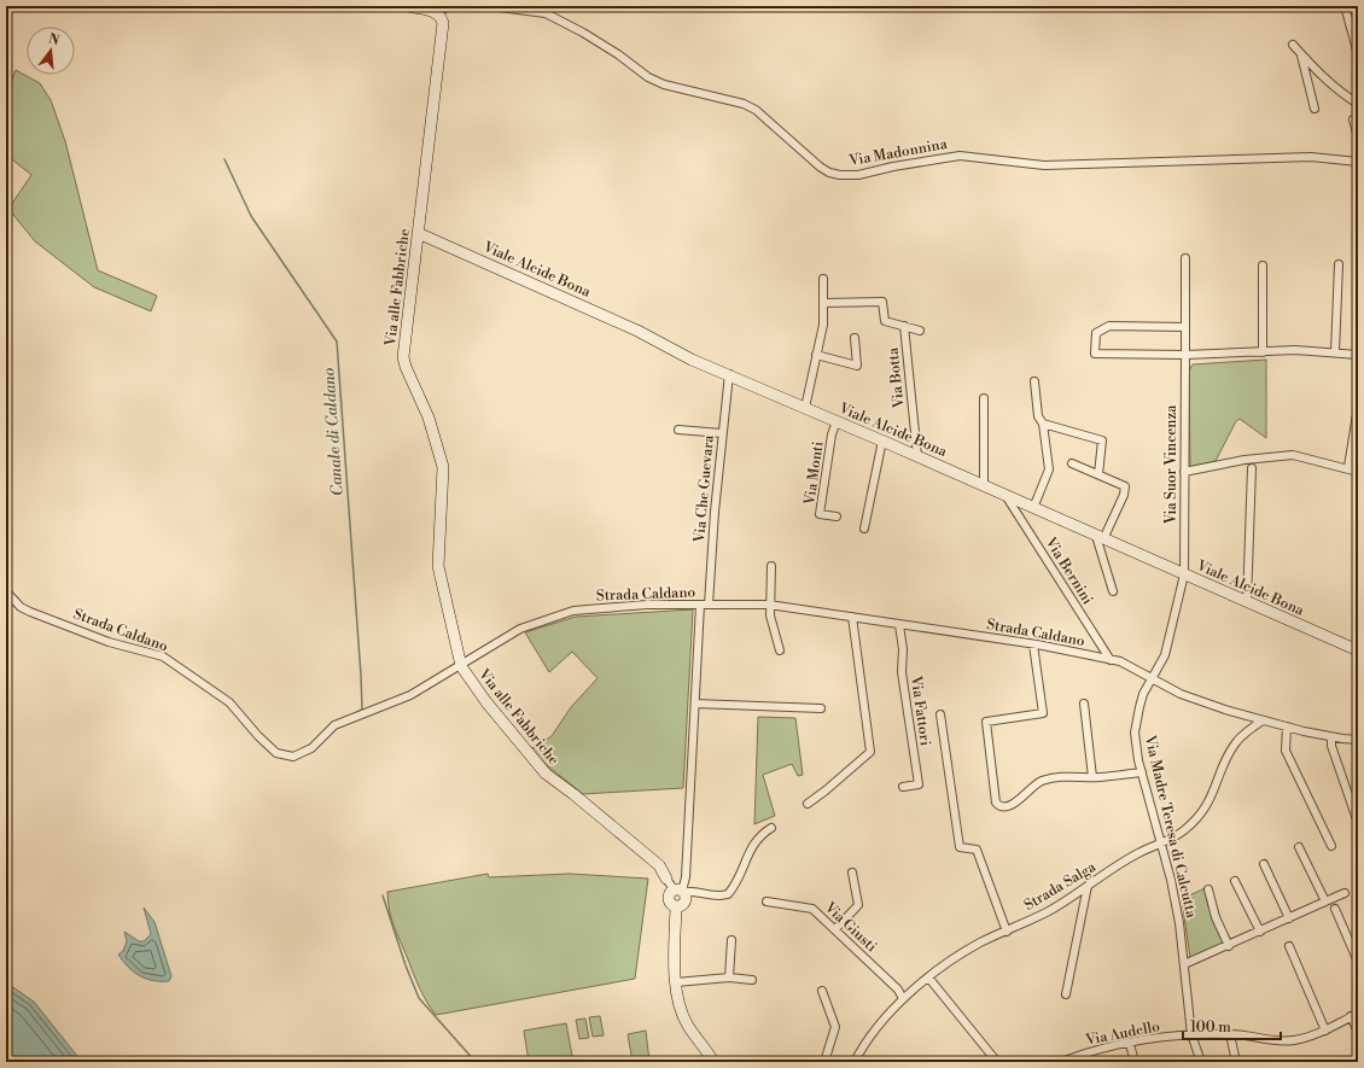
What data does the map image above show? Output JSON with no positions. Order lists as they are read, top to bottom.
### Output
{
  "streets": {
    "street": [
      "Via Madonnina",
      "Viale Alcide Bona",
      "Via alle Fabbriche",
      "Via Botta",
      "Via Suor Vincenza",
      "Via Monti",
      "Via Che Guevara",
      "Via Bernini",
      "Strada Caldano",
      "Via Fattori",
      "Via Madre Teresa di Calcutta",
      "Strada Salga",
      "Via Giusti",
      "Via Audello"
    ]
  },
  "crossings": [
    ["Viale Alcide Bona", "Via alle Fabbriche"],
    ["Viale Alcide Bona", "Via Botta"],
    ["Viale Alcide Bona", "Via Suor Vincenza"],
    ["Viale Alcide Bona", "Via Monti"],
    ["Viale Alcide Bona", "Via Che Guevara"],
    ["Viale Alcide Bona", "Via Bernini"],
    ["Viale Alcide Bona", "Via Madre Teresa di Calcutta"],
    ["Via alle Fabbriche", "Strada Caldano"],
    ["Via Suor Vincenza", "Via Madre Teresa di Calcutta"],
    ["Via Che Guevara", "Strada Caldano"],
    ["Via Bernini", "Strada Caldano"],
    ["Strada Caldano", "Via Fattori"],
    ["Strada Caldano", "Via Madre Teresa di Calcutta"],
    ["Strada Caldano", "Strada Salga"],
    ["Via Madre Teresa di Calcutta", "Strada Salga"],
    ["Via Madre Teresa di Calcutta", "Via Audello"],
    ["Strada Salga", "Via Giusti"]
  ],
  "water": ["Canale di Caldano"],
  "scale_bar": "100 m",
  "north": "top"
}
